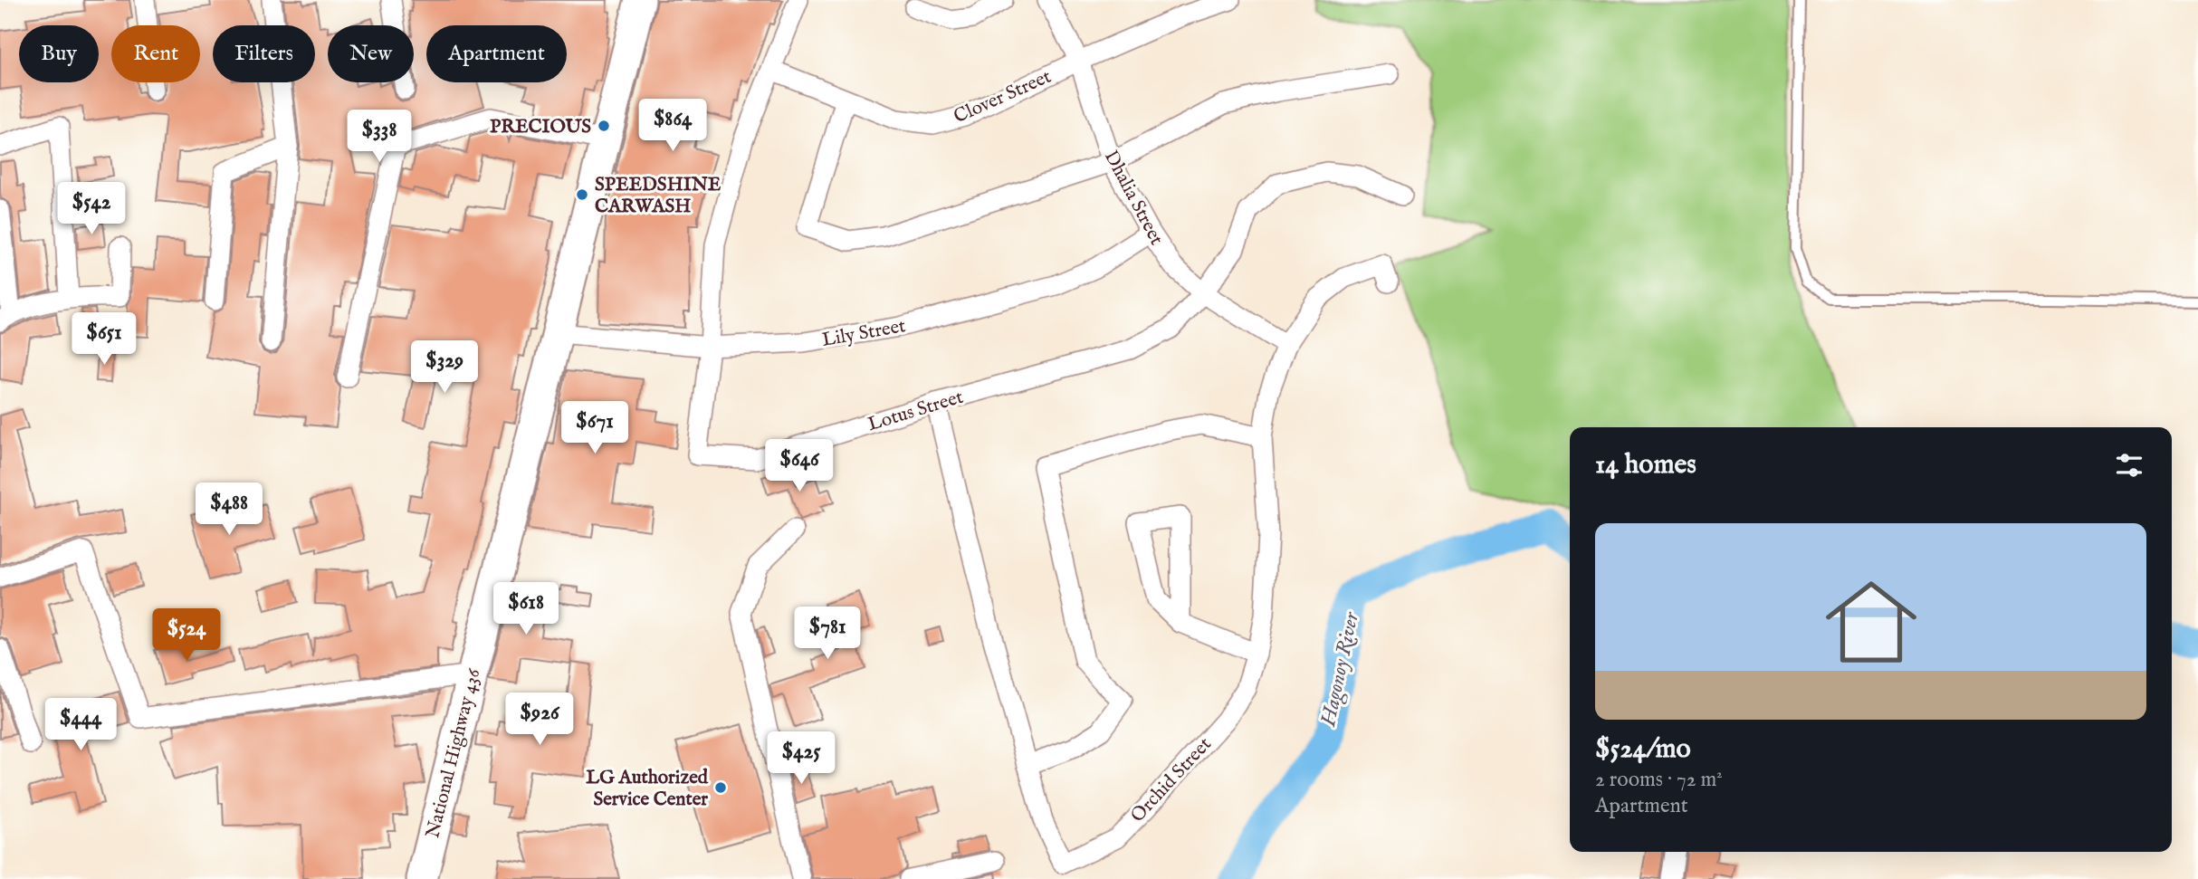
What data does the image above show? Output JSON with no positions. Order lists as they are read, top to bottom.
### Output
{
  "streets": {
    "main road": ["National Highway 436"],
    "street": [
      "Clover Street",
      "Dhalia Street",
      "Lily Street",
      "Lotus Street",
      "Orchid Street"
    ]
  },
  "crossings": [
    ["Clover Street", "Dhalia Street"],
    ["Clover Street", "Lotus Street"],
    ["Dhalia Street", "Lily Street"],
    ["Dhalia Street", "Lotus Street"],
    ["Dhalia Street", "Orchid Street"],
    ["Lily Street", "Lotus Street"],
    ["Lily Street", "National Highway 436"],
    ["Lotus Street", "Orchid Street"]
  ],
  "water": ["Hagonoy River"],
  "places": ["PRECIOUS", "SPEEDSHINE CARWASH", "LG Authorized Service Center"],
  "page": {
    "chip": [
      "Buy",
      "Rent",
      "Filters",
      "New",
      "Apartment"
    ],
    "price": [
      "$864",
      "$338",
      "$542",
      "$651",
      "$329",
      "$671",
      "$646",
      "$488",
      "$618",
      "$781",
      "$524",
      "$926",
      "$444",
      "$425"
    ],
    "heading": "14 homes",
    "list": [
      {
        "name": "$524/mo",
        "note": "2 rooms · 72 m² · Apartment"
      }
    ]
  }
}
